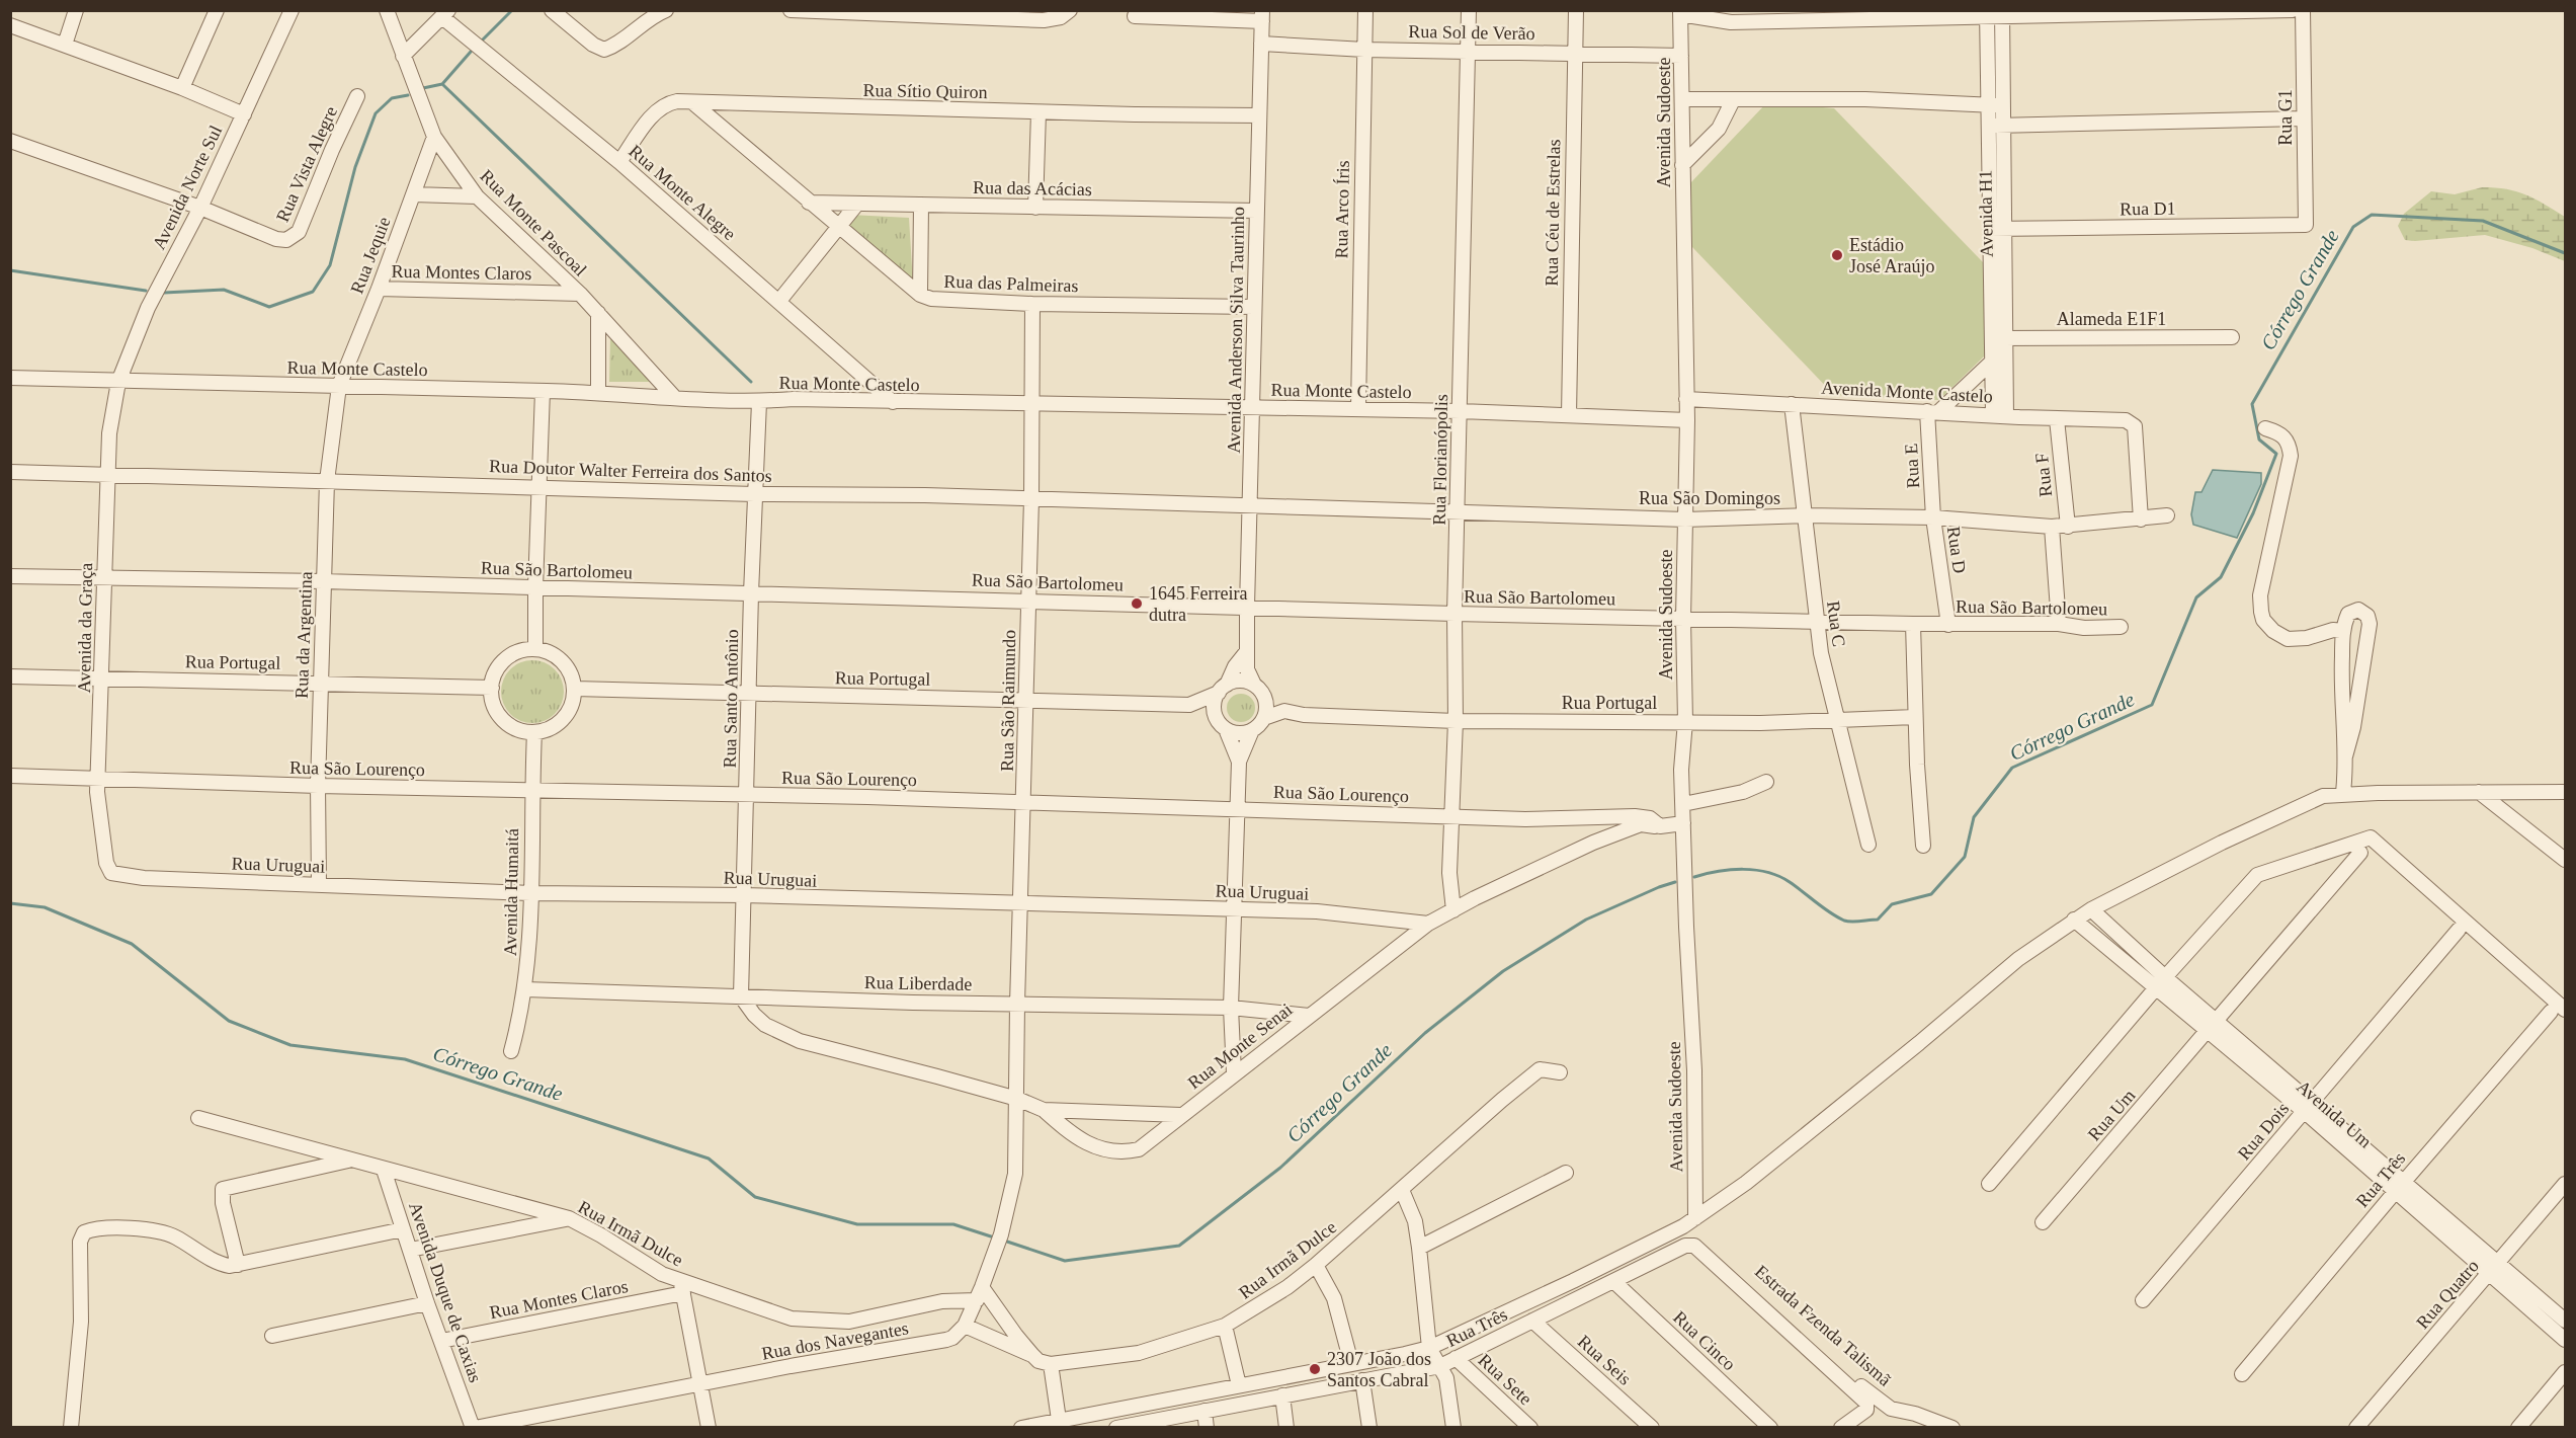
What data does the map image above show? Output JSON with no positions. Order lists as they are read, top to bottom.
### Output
{
  "streets": {
    "street": [
      "Rua Sol de Verão",
      "Rua Sítio Quiron",
      "Rua G1",
      "Avenida Sudoeste",
      "Rua Vista Alegre",
      "Avenida Norte Sul",
      "Rua das Acácias",
      "Rua Monte Alegre",
      "Rua D1",
      "Rua Arco Íris",
      "Rua Céu de Estrelas",
      "Avenida H1",
      "Rua Monte Pascoal",
      "Rua Jequie",
      "Rua Montes Claros",
      "Rua das Palmeiras",
      "Alameda E1F1",
      "Avenida Anderson Silva Taurinho",
      "Rua Monte Castelo",
      "Avenida Monte Castelo",
      "Rua Florianópolis",
      "Rua E",
      "Rua Doutor Walter Ferreira dos Santos",
      "Rua F",
      "Rua São Domingos",
      "Rua D",
      "Rua São Bartolomeu",
      "Rua C",
      "Avenida da Graça",
      "Rua da Argentina",
      "Rua Portugal",
      "Rua Santo Antônio",
      "Rua São Raimundo",
      "Rua São Lourenço",
      "Rua Uruguai",
      "Avenida Humaitá",
      "Rua Liberdade",
      "Rua Monte Senai",
      "Avenida Um",
      "Rua Um",
      "Rua Dois",
      "Rua Três",
      "Rua Irmã Dulce",
      "Avenida Duque de Caxias",
      "Rua Quatro",
      "Estrada Fzenda Talismã",
      "Rua dos Navegantes",
      "Rua Cinco",
      "Rua Seis",
      "Rua Sete"
    ]
  },
  "crossings": [
    ["Rua Sol de Verão", "Avenida Sudoeste"],
    ["Rua Sol de Verão", "Rua Arco Íris"],
    ["Rua Sol de Verão", "Rua Céu de Estrelas"],
    ["Rua Sol de Verão", "Avenida Anderson Silva Taurinho"],
    ["Rua Sol de Verão", "Rua Florianópolis"],
    ["Rua Sítio Quiron", "Rua Monte Alegre"],
    ["Rua Sítio Quiron", "Rua das Palmeiras"],
    ["Rua Sítio Quiron", "Avenida Anderson Silva Taurinho"],
    ["Rua G1", "Rua D1"],
    ["Avenida Sudoeste", "Rua Monte Castelo"],
    ["Avenida Sudoeste", "Avenida Monte Castelo"],
    ["Avenida Sudoeste", "Rua São Domingos"],
    ["Avenida Sudoeste", "Rua São Bartolomeu"],
    ["Avenida Sudoeste", "Rua Portugal"],
    ["Avenida Sudoeste", "Rua São Lourenço"],
    ["Rua Vista Alegre", "Avenida Norte Sul"],
    ["Avenida Norte Sul", "Rua Monte Castelo"],
    ["Avenida Norte Sul", "Avenida da Graça"],
    ["Rua das Acácias", "Rua das Palmeiras"],
    ["Rua das Acácias", "Avenida Anderson Silva Taurinho"],
    ["Rua Monte Alegre", "Rua Monte Castelo"],
    ["Rua D1", "Avenida H1"],
    ["Rua Arco Íris", "Rua Monte Castelo"],
    ["Rua Céu de Estrelas", "Rua Monte Castelo"],
    ["Avenida H1", "Alameda E1F1"],
    ["Avenida H1", "Avenida Monte Castelo"],
    ["Rua Monte Pascoal", "Rua Jequie"],
    ["Rua Monte Pascoal", "Rua Montes Claros"],
    ["Rua Monte Pascoal", "Rua Monte Castelo"],
    ["Rua Jequie", "Rua Montes Claros"],
    ["Rua Jequie", "Rua Monte Castelo"],
    ["Rua Jequie", "Rua da Argentina"],
    ["Rua Montes Claros", "Rua Irmã Dulce"],
    ["Rua Montes Claros", "Avenida Duque de Caxias"],
    ["Rua das Palmeiras", "Avenida Anderson Silva Taurinho"],
    ["Rua das Palmeiras", "Rua São Raimundo"],
    ["Avenida Anderson Silva Taurinho", "Rua Monte Castelo"],
    ["Avenida Anderson Silva Taurinho", "Rua Doutor Walter Ferreira dos Santos"],
    ["Avenida Anderson Silva Taurinho", "Rua São Domingos"],
    ["Avenida Anderson Silva Taurinho", "Rua São Bartolomeu"],
    ["Avenida Anderson Silva Taurinho", "Rua Portugal"],
    ["Rua Monte Castelo", "Rua Florianópolis"],
    ["Rua Monte Castelo", "Avenida da Graça"],
    ["Rua Monte Castelo", "Rua da Argentina"],
    ["Rua Monte Castelo", "Rua Santo Antônio"],
    ["Rua Monte Castelo", "Rua São Raimundo"],
    ["Avenida Monte Castelo", "Rua E"],
    ["Avenida Monte Castelo", "Rua F"],
    ["Avenida Monte Castelo", "Rua São Domingos"],
    ["Avenida Monte Castelo", "Rua C"],
    ["Rua Florianópolis", "Rua São Domingos"],
    ["Rua Florianópolis", "Rua São Bartolomeu"],
    ["Rua Florianópolis", "Rua Portugal"],
    ["Rua Florianópolis", "Rua São Lourenço"],
    ["Rua Florianópolis", "Rua Monte Senai"],
    ["Rua E", "Rua São Domingos"],
    ["Rua E", "Rua D"],
    ["Rua Doutor Walter Ferreira dos Santos", "Rua São Domingos"],
    ["Rua Doutor Walter Ferreira dos Santos", "Avenida da Graça"],
    ["Rua Doutor Walter Ferreira dos Santos", "Rua da Argentina"],
    ["Rua Doutor Walter Ferreira dos Santos", "Rua Santo Antônio"],
    ["Rua Doutor Walter Ferreira dos Santos", "Rua São Raimundo"],
    ["Rua F", "Rua São Domingos"],
    ["Rua São Domingos", "Rua D"],
    ["Rua São Domingos", "Rua C"],
    ["Rua D", "Rua São Bartolomeu"],
    ["Rua São Bartolomeu", "Rua C"],
    ["Rua São Bartolomeu", "Avenida da Graça"],
    ["Rua São Bartolomeu", "Rua da Argentina"],
    ["Rua São Bartolomeu", "Rua Santo Antônio"],
    ["Rua São Bartolomeu", "Rua São Raimundo"],
    ["Rua C", "Rua Portugal"],
    ["Avenida da Graça", "Rua Portugal"],
    ["Avenida da Graça", "Rua São Lourenço"],
    ["Avenida da Graça", "Rua Uruguai"],
    ["Rua da Argentina", "Rua Portugal"],
    ["Rua da Argentina", "Rua São Lourenço"],
    ["Rua da Argentina", "Rua Uruguai"],
    ["Rua Portugal", "Rua Santo Antônio"],
    ["Rua Portugal", "Rua São Raimundo"],
    ["Rua Portugal", "Avenida Humaitá"],
    ["Rua Santo Antônio", "Rua São Lourenço"],
    ["Rua Santo Antônio", "Rua Uruguai"],
    ["Rua Santo Antônio", "Rua Liberdade"],
    ["Rua São Raimundo", "Rua São Lourenço"],
    ["Rua São Raimundo", "Rua Uruguai"],
    ["Rua São Raimundo", "Rua Liberdade"],
    ["Rua São Lourenço", "Avenida Humaitá"],
    ["Rua Uruguai", "Avenida Humaitá"],
    ["Rua Uruguai", "Rua Monte Senai"],
    ["Avenida Humaitá", "Rua Liberdade"],
    ["Rua Liberdade", "Rua Monte Senai"],
    ["Avenida Um", "Rua Um"],
    ["Avenida Um", "Rua Dois"],
    ["Avenida Um", "Rua Três"],
    ["Avenida Um", "Rua Quatro"],
    ["Rua Três", "Rua Cinco"],
    ["Rua Três", "Rua Seis"],
    ["Rua Três", "Rua Sete"],
    ["Rua Irmã Dulce", "Avenida Duque de Caxias"],
    ["Avenida Duque de Caxias", "Rua dos Navegantes"]
  ],
  "water": ["Córrego Grande"],
  "places": ["Estádio José Araújo", "1645 Ferreira dutra", "2307 João dos Santos Cabral"]
}
